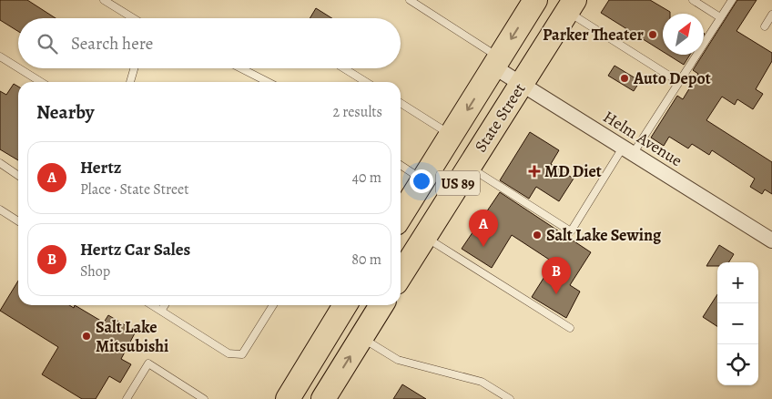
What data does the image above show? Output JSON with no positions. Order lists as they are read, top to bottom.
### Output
{
  "streets": {
    "main road": ["State Street", "US 89"],
    "street": ["Helm Avenue"]
  },
  "crossings": [
    ["State Street", "Helm Avenue"]
  ],
  "places": {
    "other": [
      "Parker Theater",
      "Auto Depot",
      "Salt Lake Sewing",
      "Salt Lake Mitsubishi"
    ],
    "health": ["MD Diet"]
  },
  "north": "top right",
  "page": {
    "search": "Search here",
    "heading": ["Nearby", "2 results"],
    "list": [
      {
        "mark": "A",
        "name": "Hertz",
        "note": "Place · State Street",
        "value": "40 m"
      },
      {
        "mark": "B",
        "name": "Hertz Car Sales",
        "note": "Shop",
        "value": "80 m"
      }
    ],
    "pins": ["A", "B"],
    "map_buttons": ["+", "−"]
  }
}
